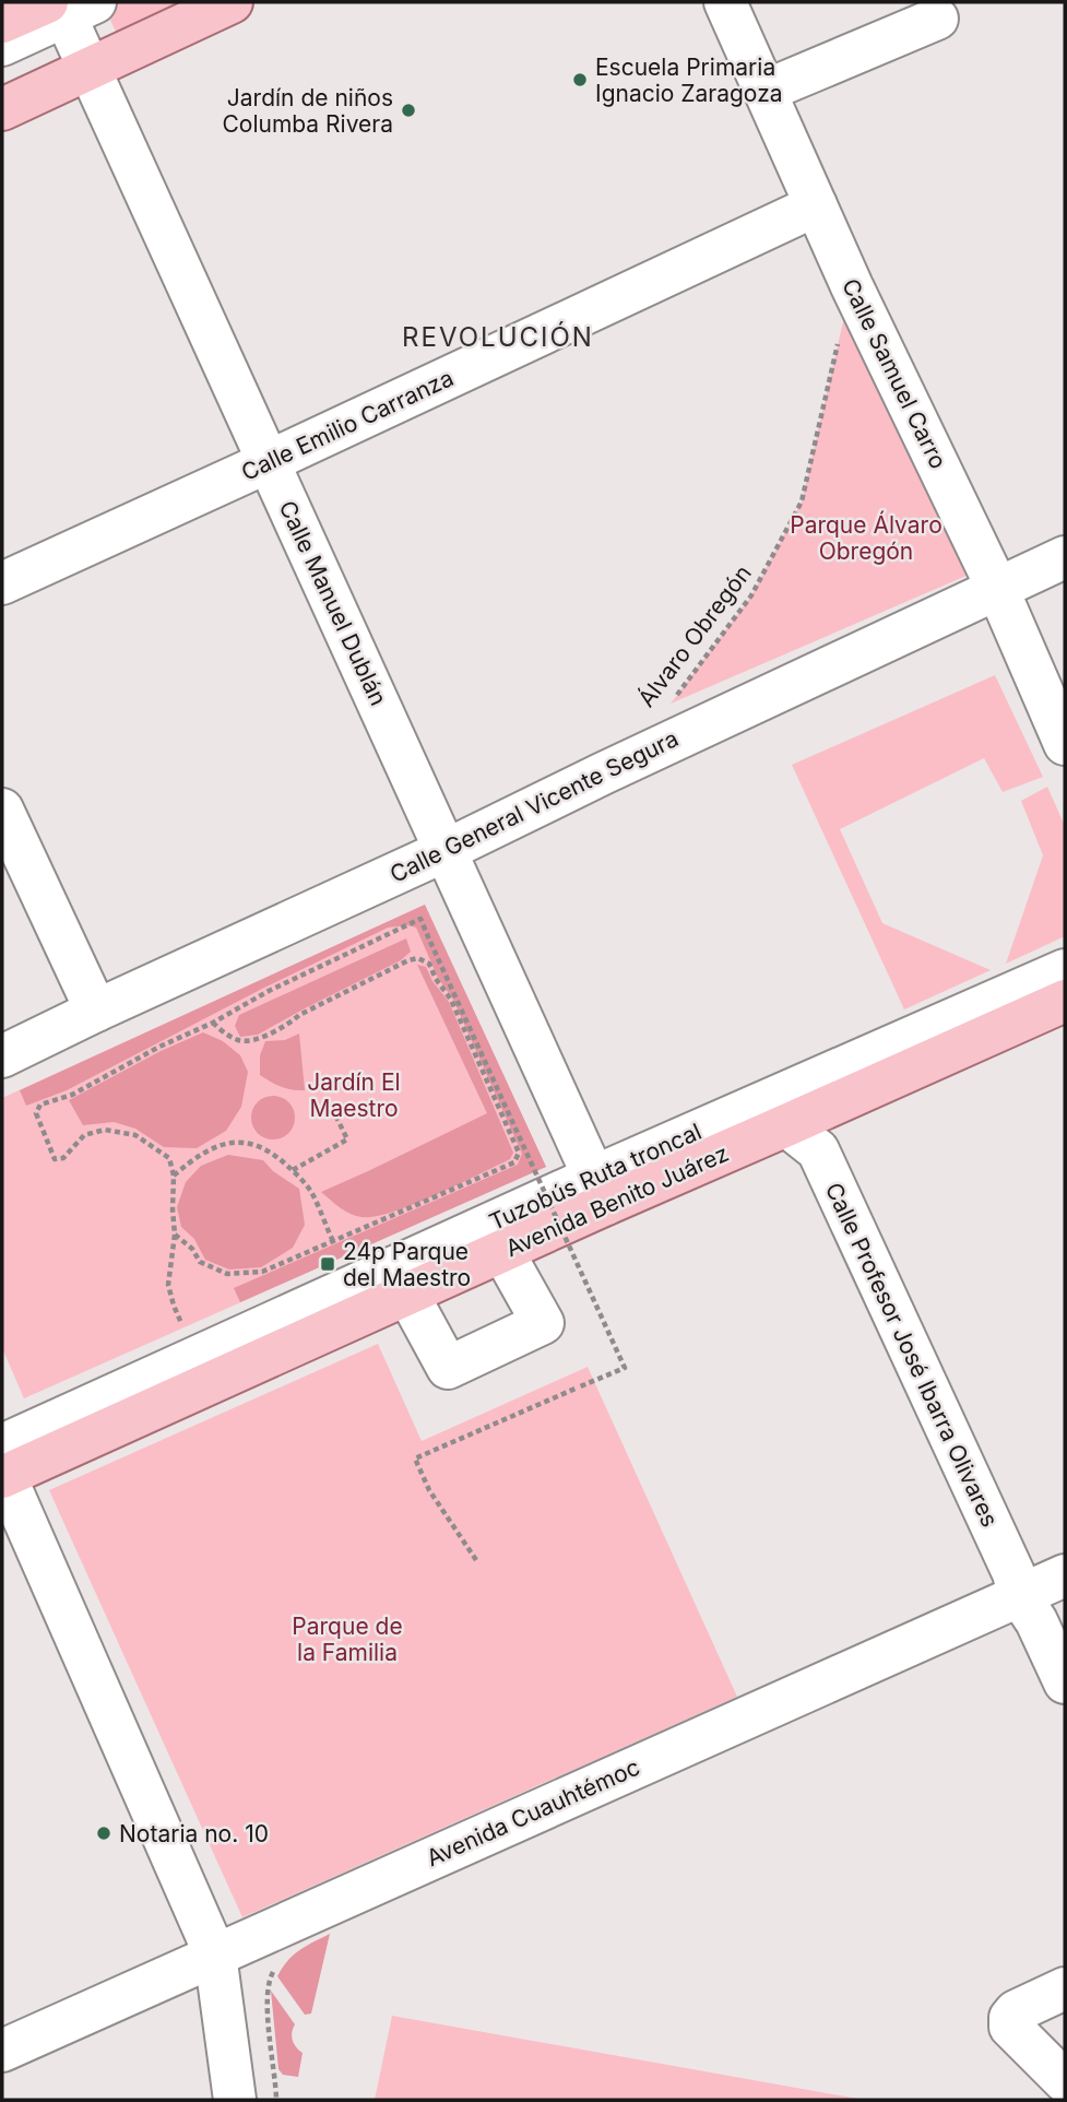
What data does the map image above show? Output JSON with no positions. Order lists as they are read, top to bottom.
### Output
{
  "streets": {
    "main road": ["Avenida Benito Juárez"],
    "street": [
      "Calle Samuel Carro",
      "Calle Emilio Carranza",
      "Calle Manuel Dublán",
      "Calle General Vicente Segura",
      "Tuzobús Ruta troncal",
      "Calle Profesor José Ibarra Olivares",
      "Avenida Cuauhtémoc"
    ],
    "path": ["Álvaro Obregón"]
  },
  "crossings": [
    ["Calle Samuel Carro", "Calle Emilio Carranza"],
    ["Calle Samuel Carro", "Calle General Vicente Segura"],
    ["Calle Emilio Carranza", "Calle Manuel Dublán"],
    ["Calle Manuel Dublán", "Calle General Vicente Segura"],
    ["Calle Manuel Dublán", "Tuzobús Ruta troncal"],
    ["Calle Manuel Dublán", "Avenida Benito Juárez"],
    ["Tuzobús Ruta troncal", "Avenida Benito Juárez"],
    ["Avenida Benito Juárez", "Calle Profesor José Ibarra Olivares"],
    ["Calle Profesor José Ibarra Olivares", "Avenida Cuauhtémoc"]
  ],
  "districts": ["REVOLUCIÓN"],
  "parks": ["Parque Álvaro Obregón", "Jardín El Maestro", "Parque de la Familia"],
  "places": {
    "other": ["Escuela Primaria Ignacio Zaragoza", "Jardín de niños Columba Rivera", "Notaria no. 10"],
    "transit": ["24p Parque del Maestro"]
  }
}
